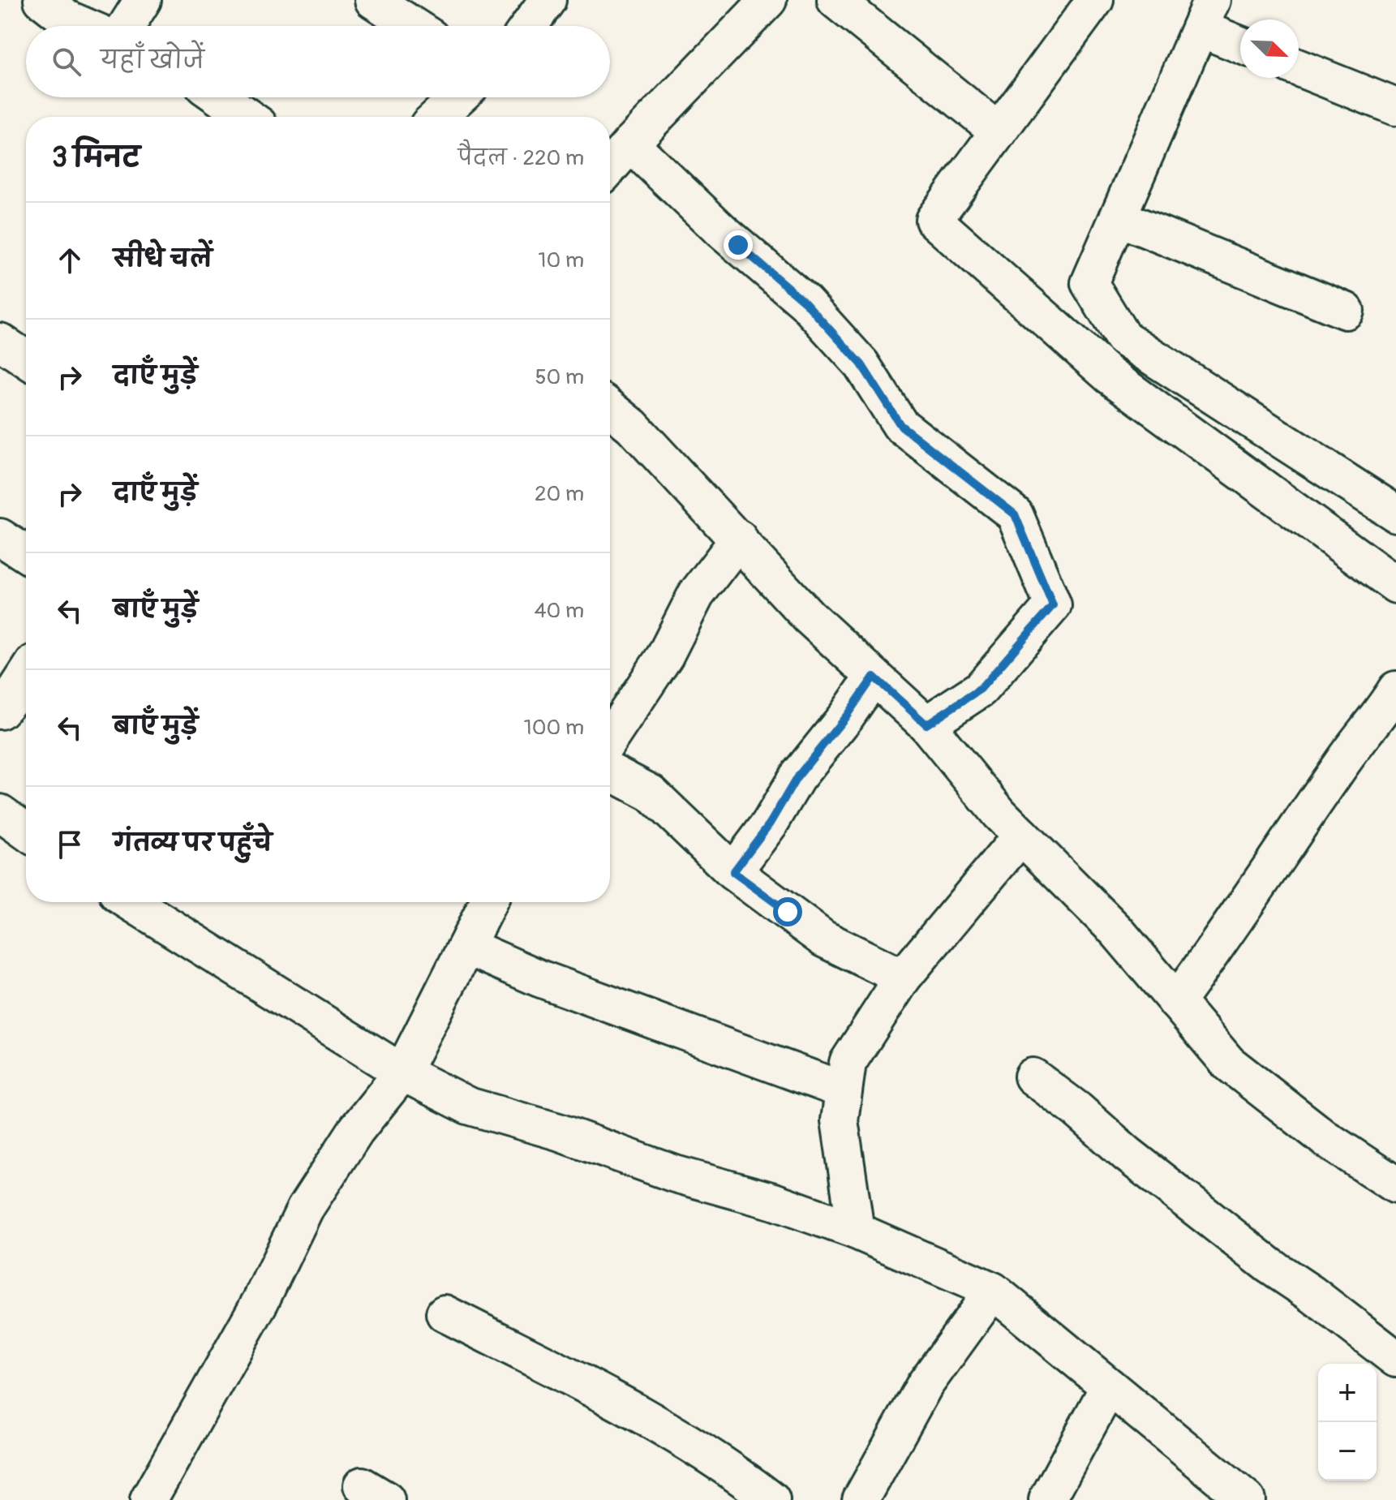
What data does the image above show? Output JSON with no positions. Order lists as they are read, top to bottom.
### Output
{
  "north": "bottom right",
  "page": {
    "search": "यहाँ खोजें",
    "heading": ["3 मिनट", "पैदल · 220 m"],
    "list": [
      ["सीधे चलें", "10 m"],
      ["दाएँ मुड़ें", "50 m"],
      ["दाएँ मुड़ें", "20 m"],
      ["बाएँ मुड़ें", "40 m"],
      ["बाएँ मुड़ें", "100 m"],
      "गंतव्य पर पहुँचे"
    ],
    "map_buttons": ["+", "−"]
  }
}
